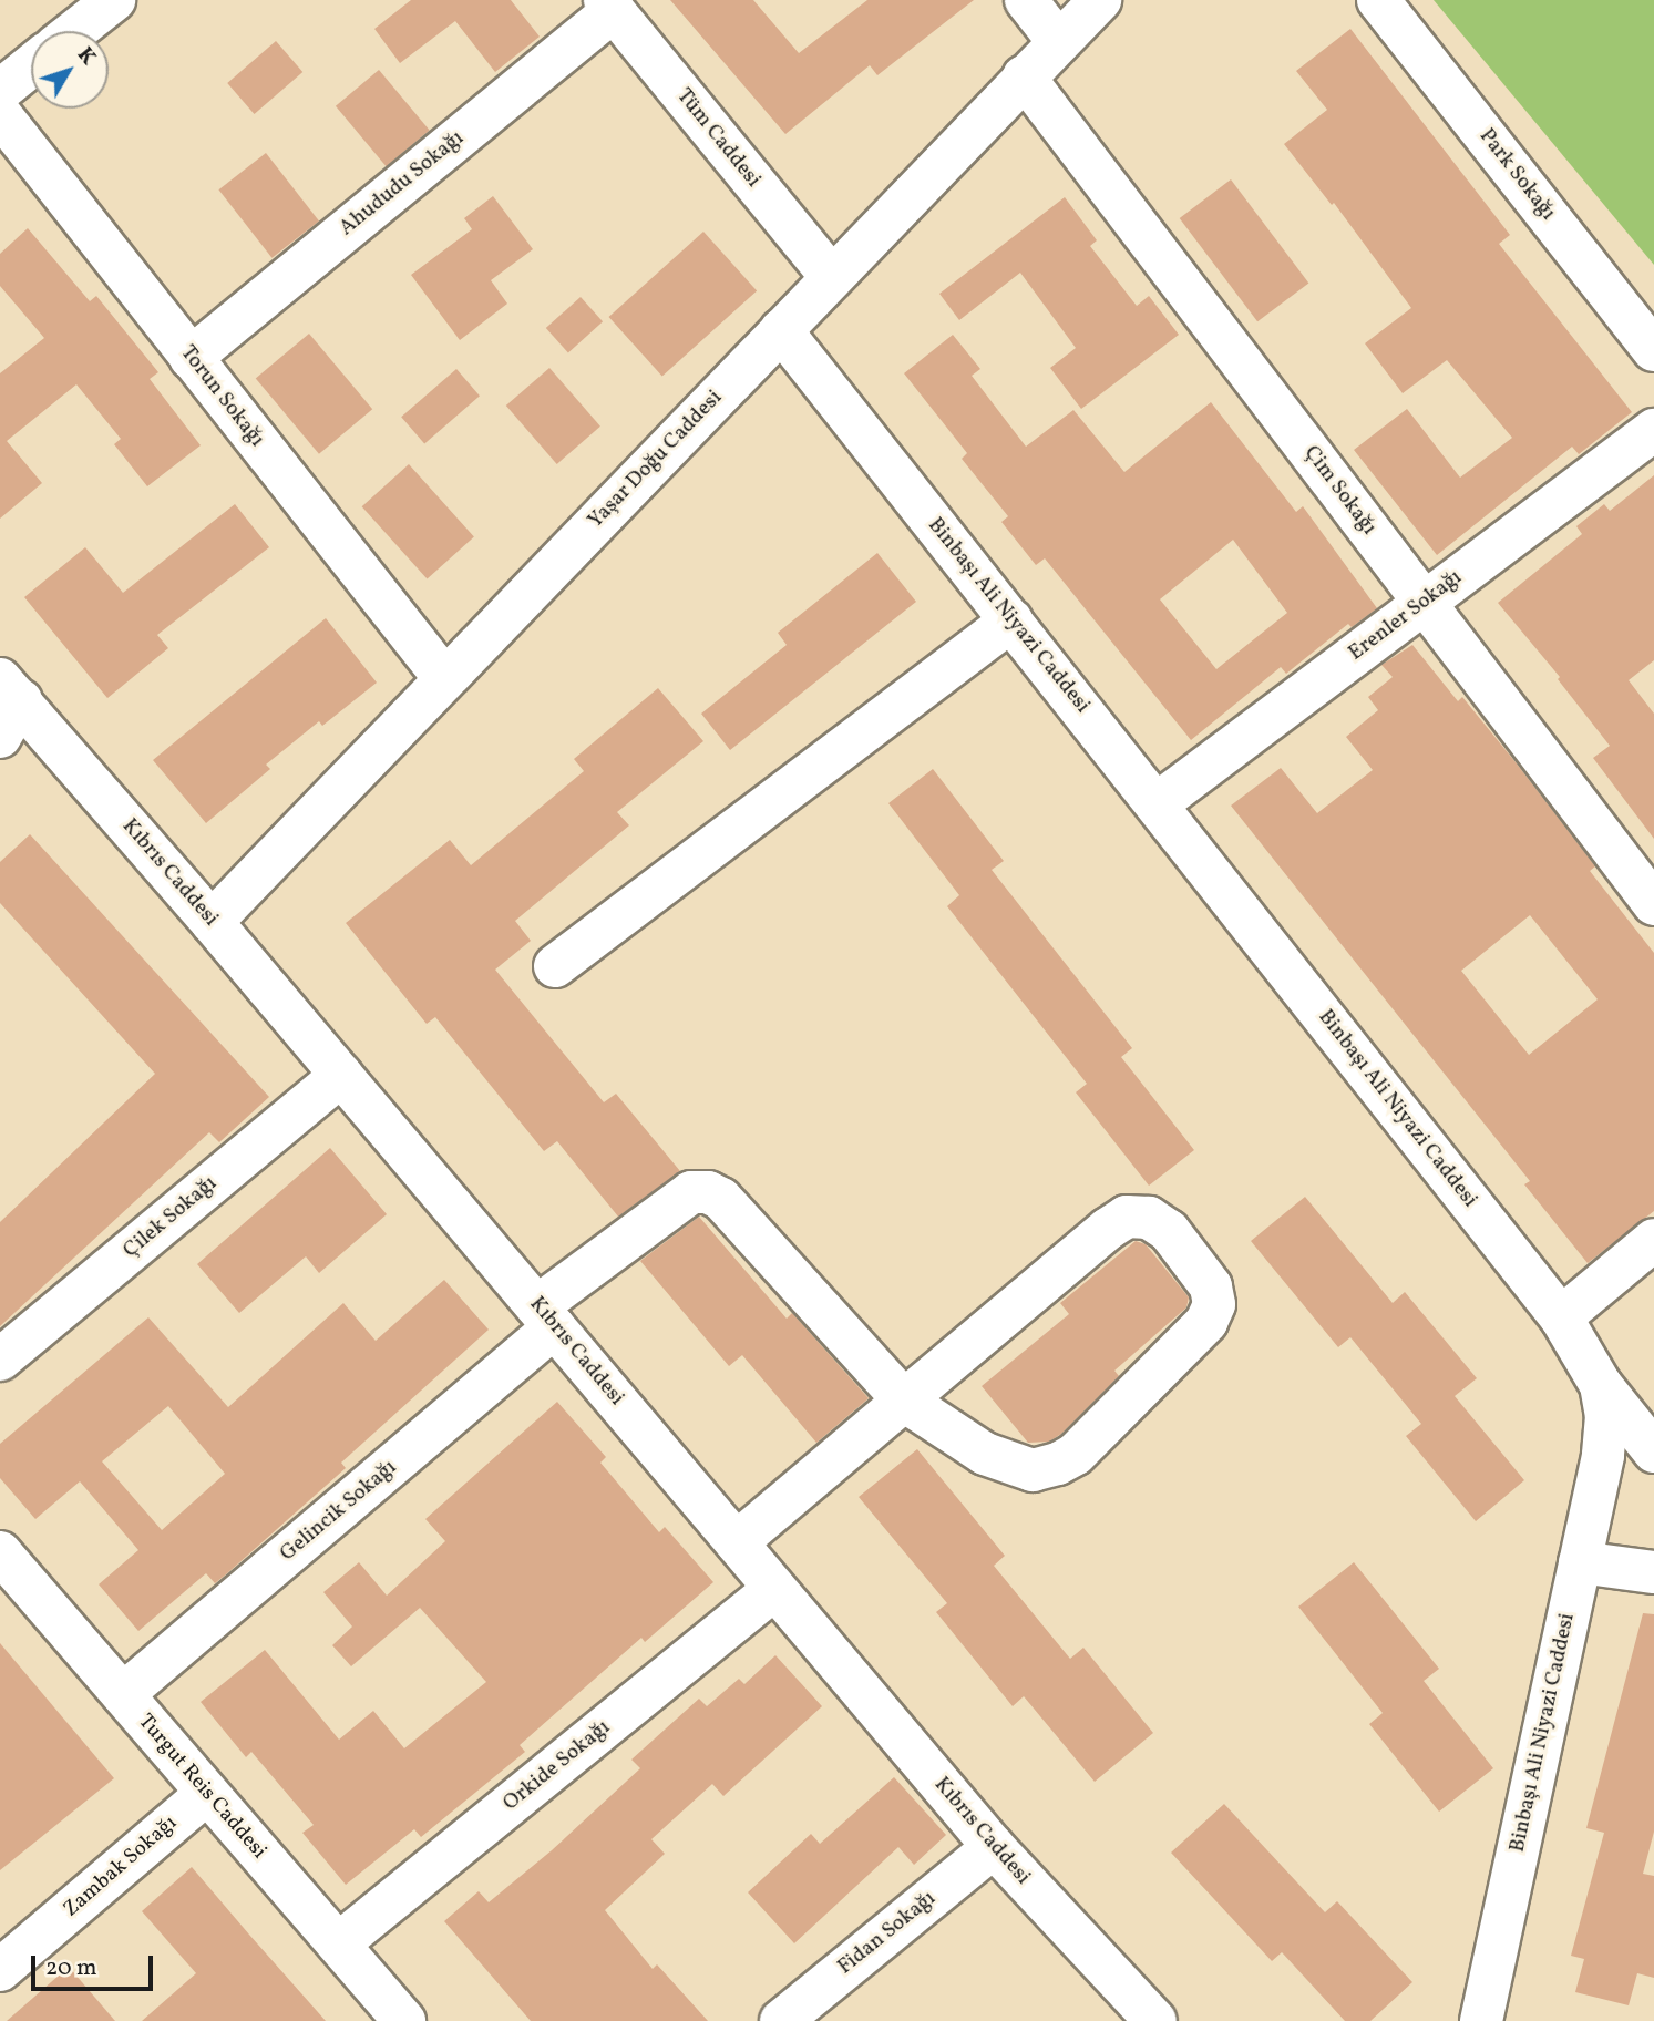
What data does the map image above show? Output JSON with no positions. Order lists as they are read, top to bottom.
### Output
{
  "streets": {
    "street": [
      "Tüm Caddesi",
      "Park Sokağı",
      "Ahududu Sokağı",
      "Torun Sokağı",
      "Yaşar Doğu Caddesi",
      "Çim Sokağı",
      "Binbaşı Ali Niyazi Caddesi",
      "Erenler Sokağı",
      "Kıbrıs Caddesi",
      "Çilek Sokağı",
      "Gelincik Sokağı",
      "Orkide Sokağı",
      "Turgut Reis Caddesi",
      "Zambak Sokağı",
      "Fidan Sokağı"
    ]
  },
  "crossings": [
    ["Tüm Caddesi", "Ahududu Sokağı"],
    ["Tüm Caddesi", "Yaşar Doğu Caddesi"],
    ["Ahududu Sokağı", "Torun Sokağı"],
    ["Torun Sokağı", "Yaşar Doğu Caddesi"],
    ["Yaşar Doğu Caddesi", "Çim Sokağı"],
    ["Yaşar Doğu Caddesi", "Binbaşı Ali Niyazi Caddesi"],
    ["Yaşar Doğu Caddesi", "Kıbrıs Caddesi"],
    ["Çim Sokağı", "Erenler Sokağı"],
    ["Binbaşı Ali Niyazi Caddesi", "Erenler Sokağı"],
    ["Kıbrıs Caddesi", "Çilek Sokağı"],
    ["Kıbrıs Caddesi", "Gelincik Sokağı"],
    ["Kıbrıs Caddesi", "Orkide Sokağı"],
    ["Kıbrıs Caddesi", "Fidan Sokağı"],
    ["Gelincik Sokağı", "Turgut Reis Caddesi"],
    ["Orkide Sokağı", "Turgut Reis Caddesi"],
    ["Turgut Reis Caddesi", "Zambak Sokağı"]
  ],
  "scale_bar": "20 m",
  "north": "top right"
}
